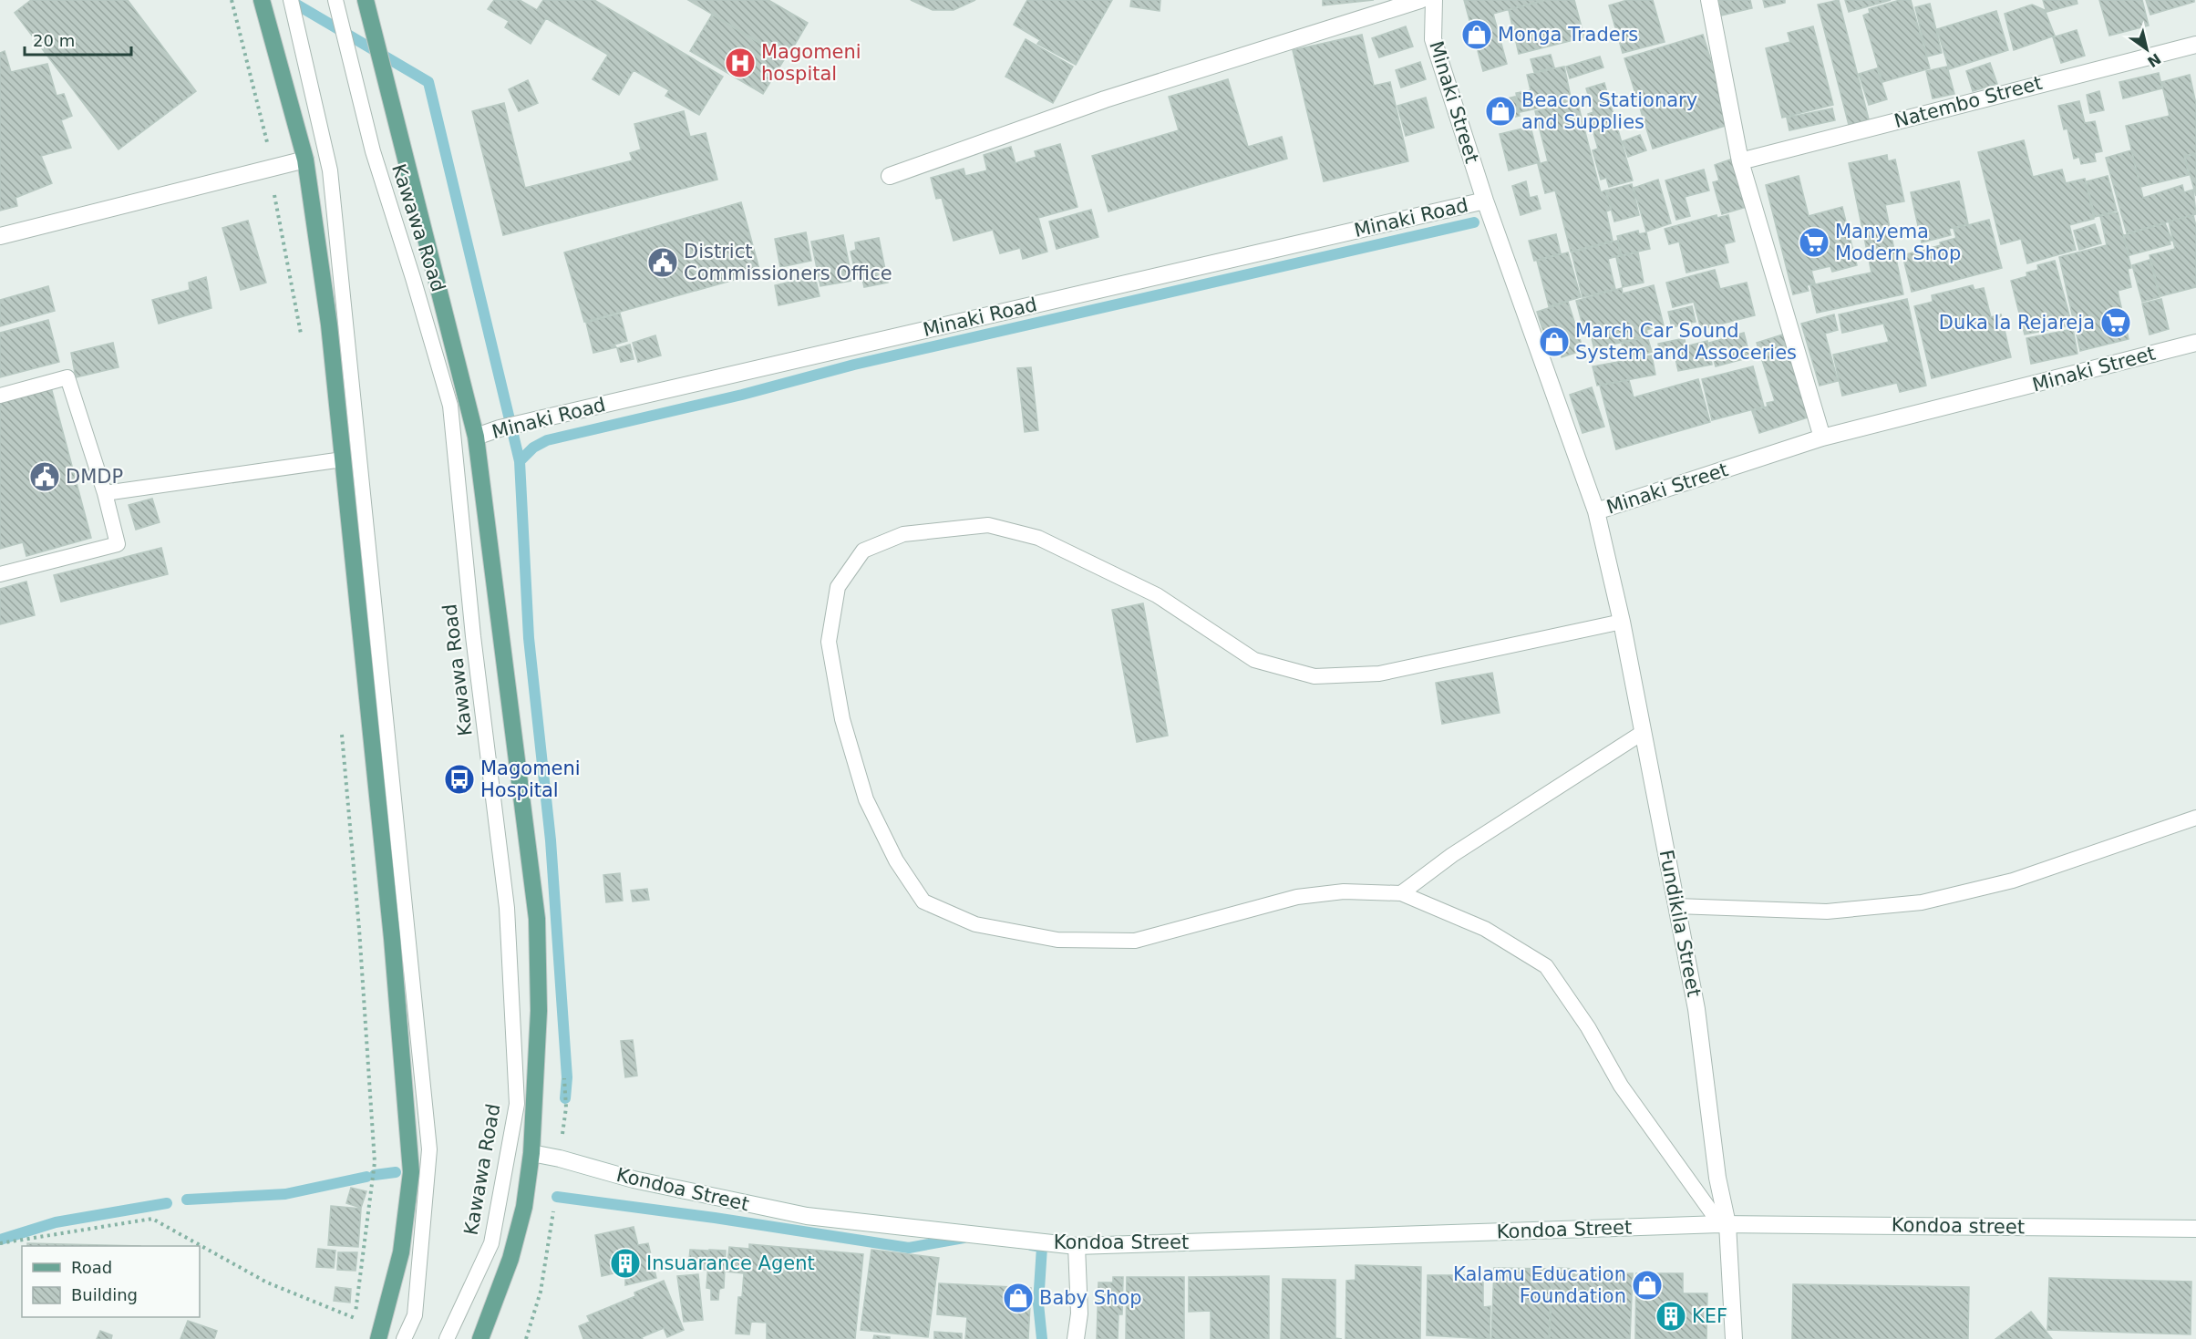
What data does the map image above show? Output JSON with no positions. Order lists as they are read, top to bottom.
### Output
{
  "streets": {
    "main road": ["Kawawa Road"],
    "street": [
      "Minaki Street",
      "Natembo Street",
      "Minaki Road",
      "Fundikila Street",
      "Kondoa Street",
      "Kondoa street"
    ]
  },
  "crossings": [
    ["Minaki Street", "Minaki Road"],
    ["Minaki Street", "Fundikila Street"],
    ["Minaki Road", "Kawawa Road"],
    ["Kawawa Road", "Kondoa Street"],
    ["Fundikila Street", "Kondoa Street"],
    ["Fundikila Street", "Kondoa street"],
    ["Kondoa Street", "Kondoa street"]
  ],
  "places": {
    "shop": [
      "Monga Traders",
      "Beacon Stationary and Supplies",
      "March Car Sound System and Assoceries",
      "Kalamu Education Foundation",
      "Baby Shop"
    ],
    "hospital": ["Magomeni hospital"],
    "supermarket": ["Manyema Modern Shop", "Duka la Rejareja"],
    "public building": ["District Commissioners Office", "DMDP"],
    "bus stop": ["Magomeni Hospital"],
    "building": ["Insuarance Agent", "KEF"]
  },
  "legend": ["Road", "Building"],
  "scale_bar": "20 m",
  "north": "bottom right"
}
